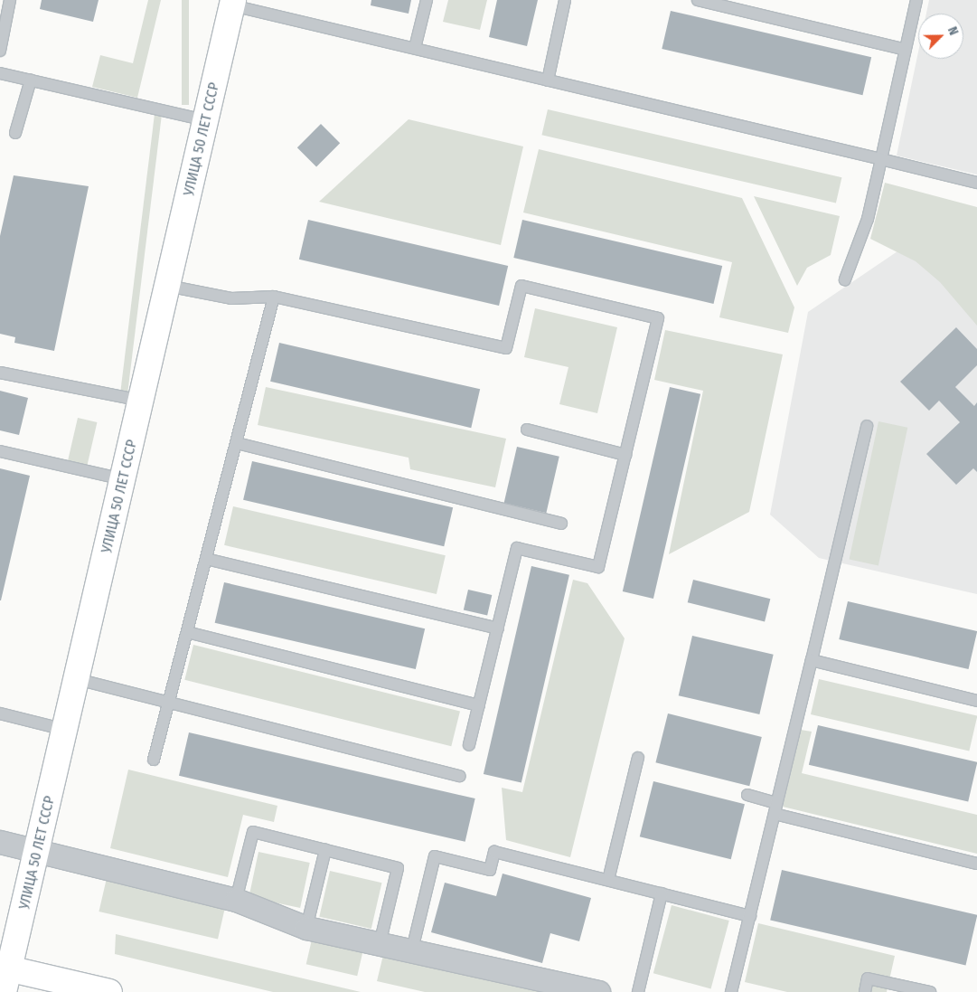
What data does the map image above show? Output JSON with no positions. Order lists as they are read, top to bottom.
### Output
{
  "streets": {
    "main road": ["УЛИЦА 50 ЛЕТ СССР"]
  },
  "north": "top right"
}
